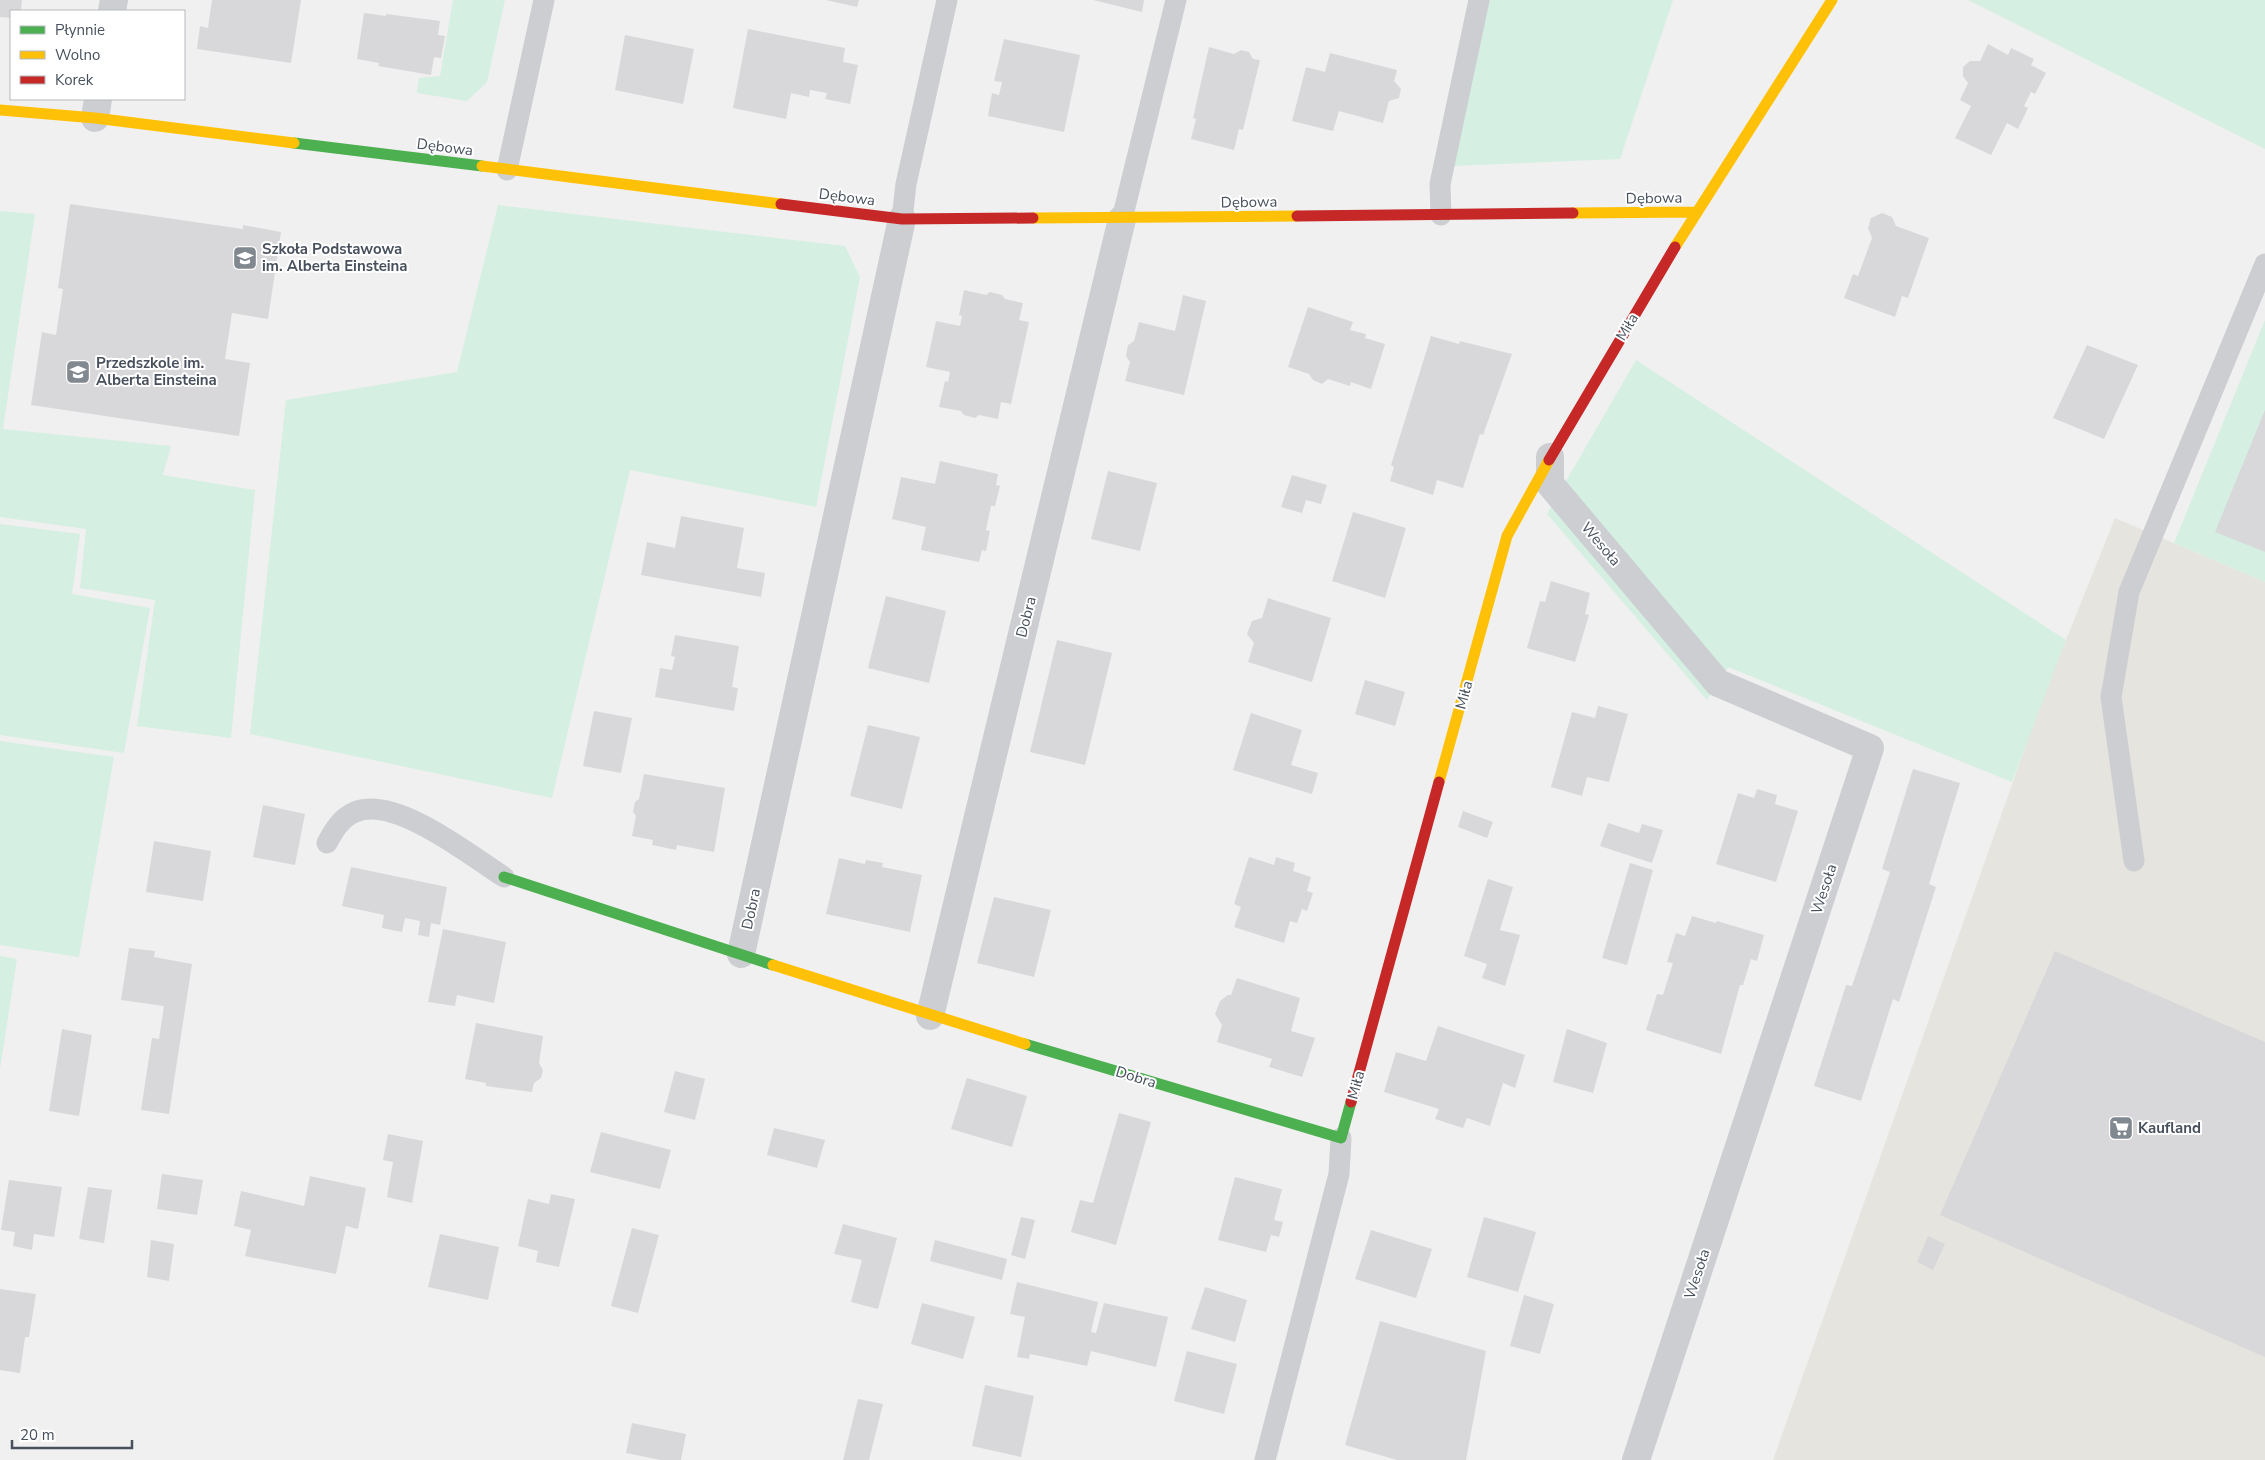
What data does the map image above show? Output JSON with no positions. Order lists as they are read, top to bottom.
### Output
{
  "streets": {
    "street": [
      "Dębowa",
      "Miła",
      "Wesoła",
      "Dobra"
    ]
  },
  "crossings": [
    ["Dębowa", "Miła"],
    ["Dębowa", "Dobra"],
    ["Miła", "Wesoła"],
    ["Miła", "Dobra"]
  ],
  "places": {
    "school or university": ["Szkoła Podstawowa im. Alberta Einsteina", "Przedszkole im. Alberta Einsteina"],
    "supermarket": ["Kaufland"]
  },
  "legend": ["Płynnie", "Wolno", "Korek"],
  "scale_bar": "20 m"
}
